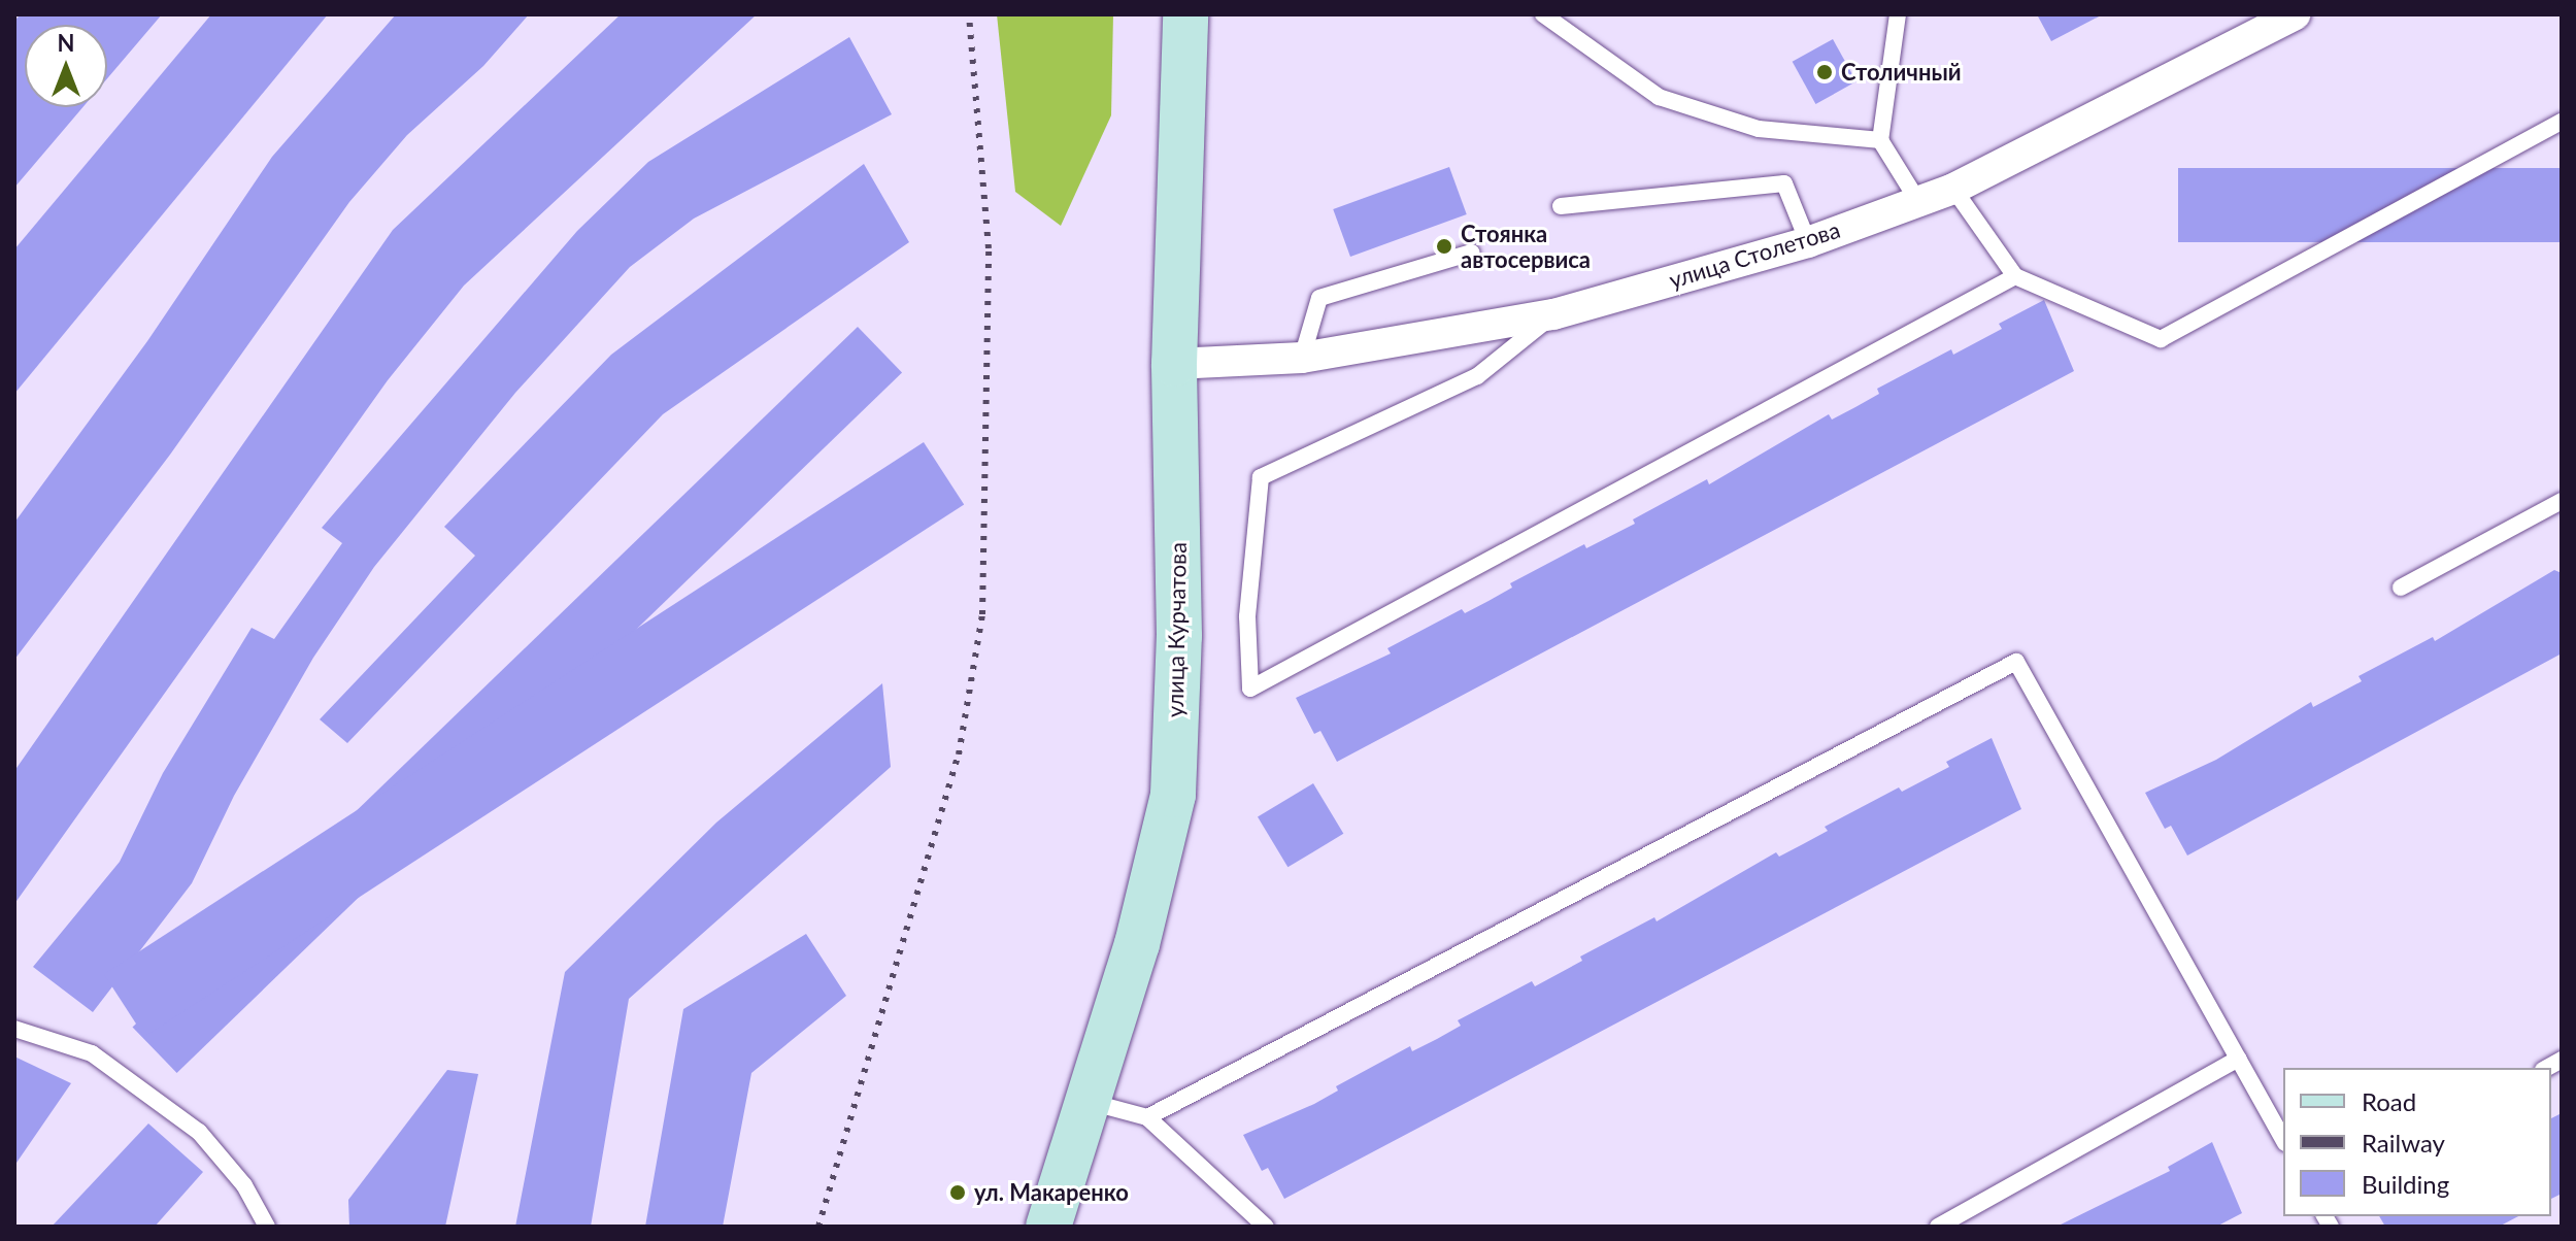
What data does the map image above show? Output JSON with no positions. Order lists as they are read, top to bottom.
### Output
{
  "streets": {
    "main road": ["улица Курчатова"],
    "street": ["улица Столетова"]
  },
  "crossings": [
    ["улица Столетова", "улица Курчатова"]
  ],
  "places": ["Столичный", "Стоянка автосервиса", "ул. Макаренко"],
  "legend": ["Road", "Railway", "Building"],
  "north": "top"
}
